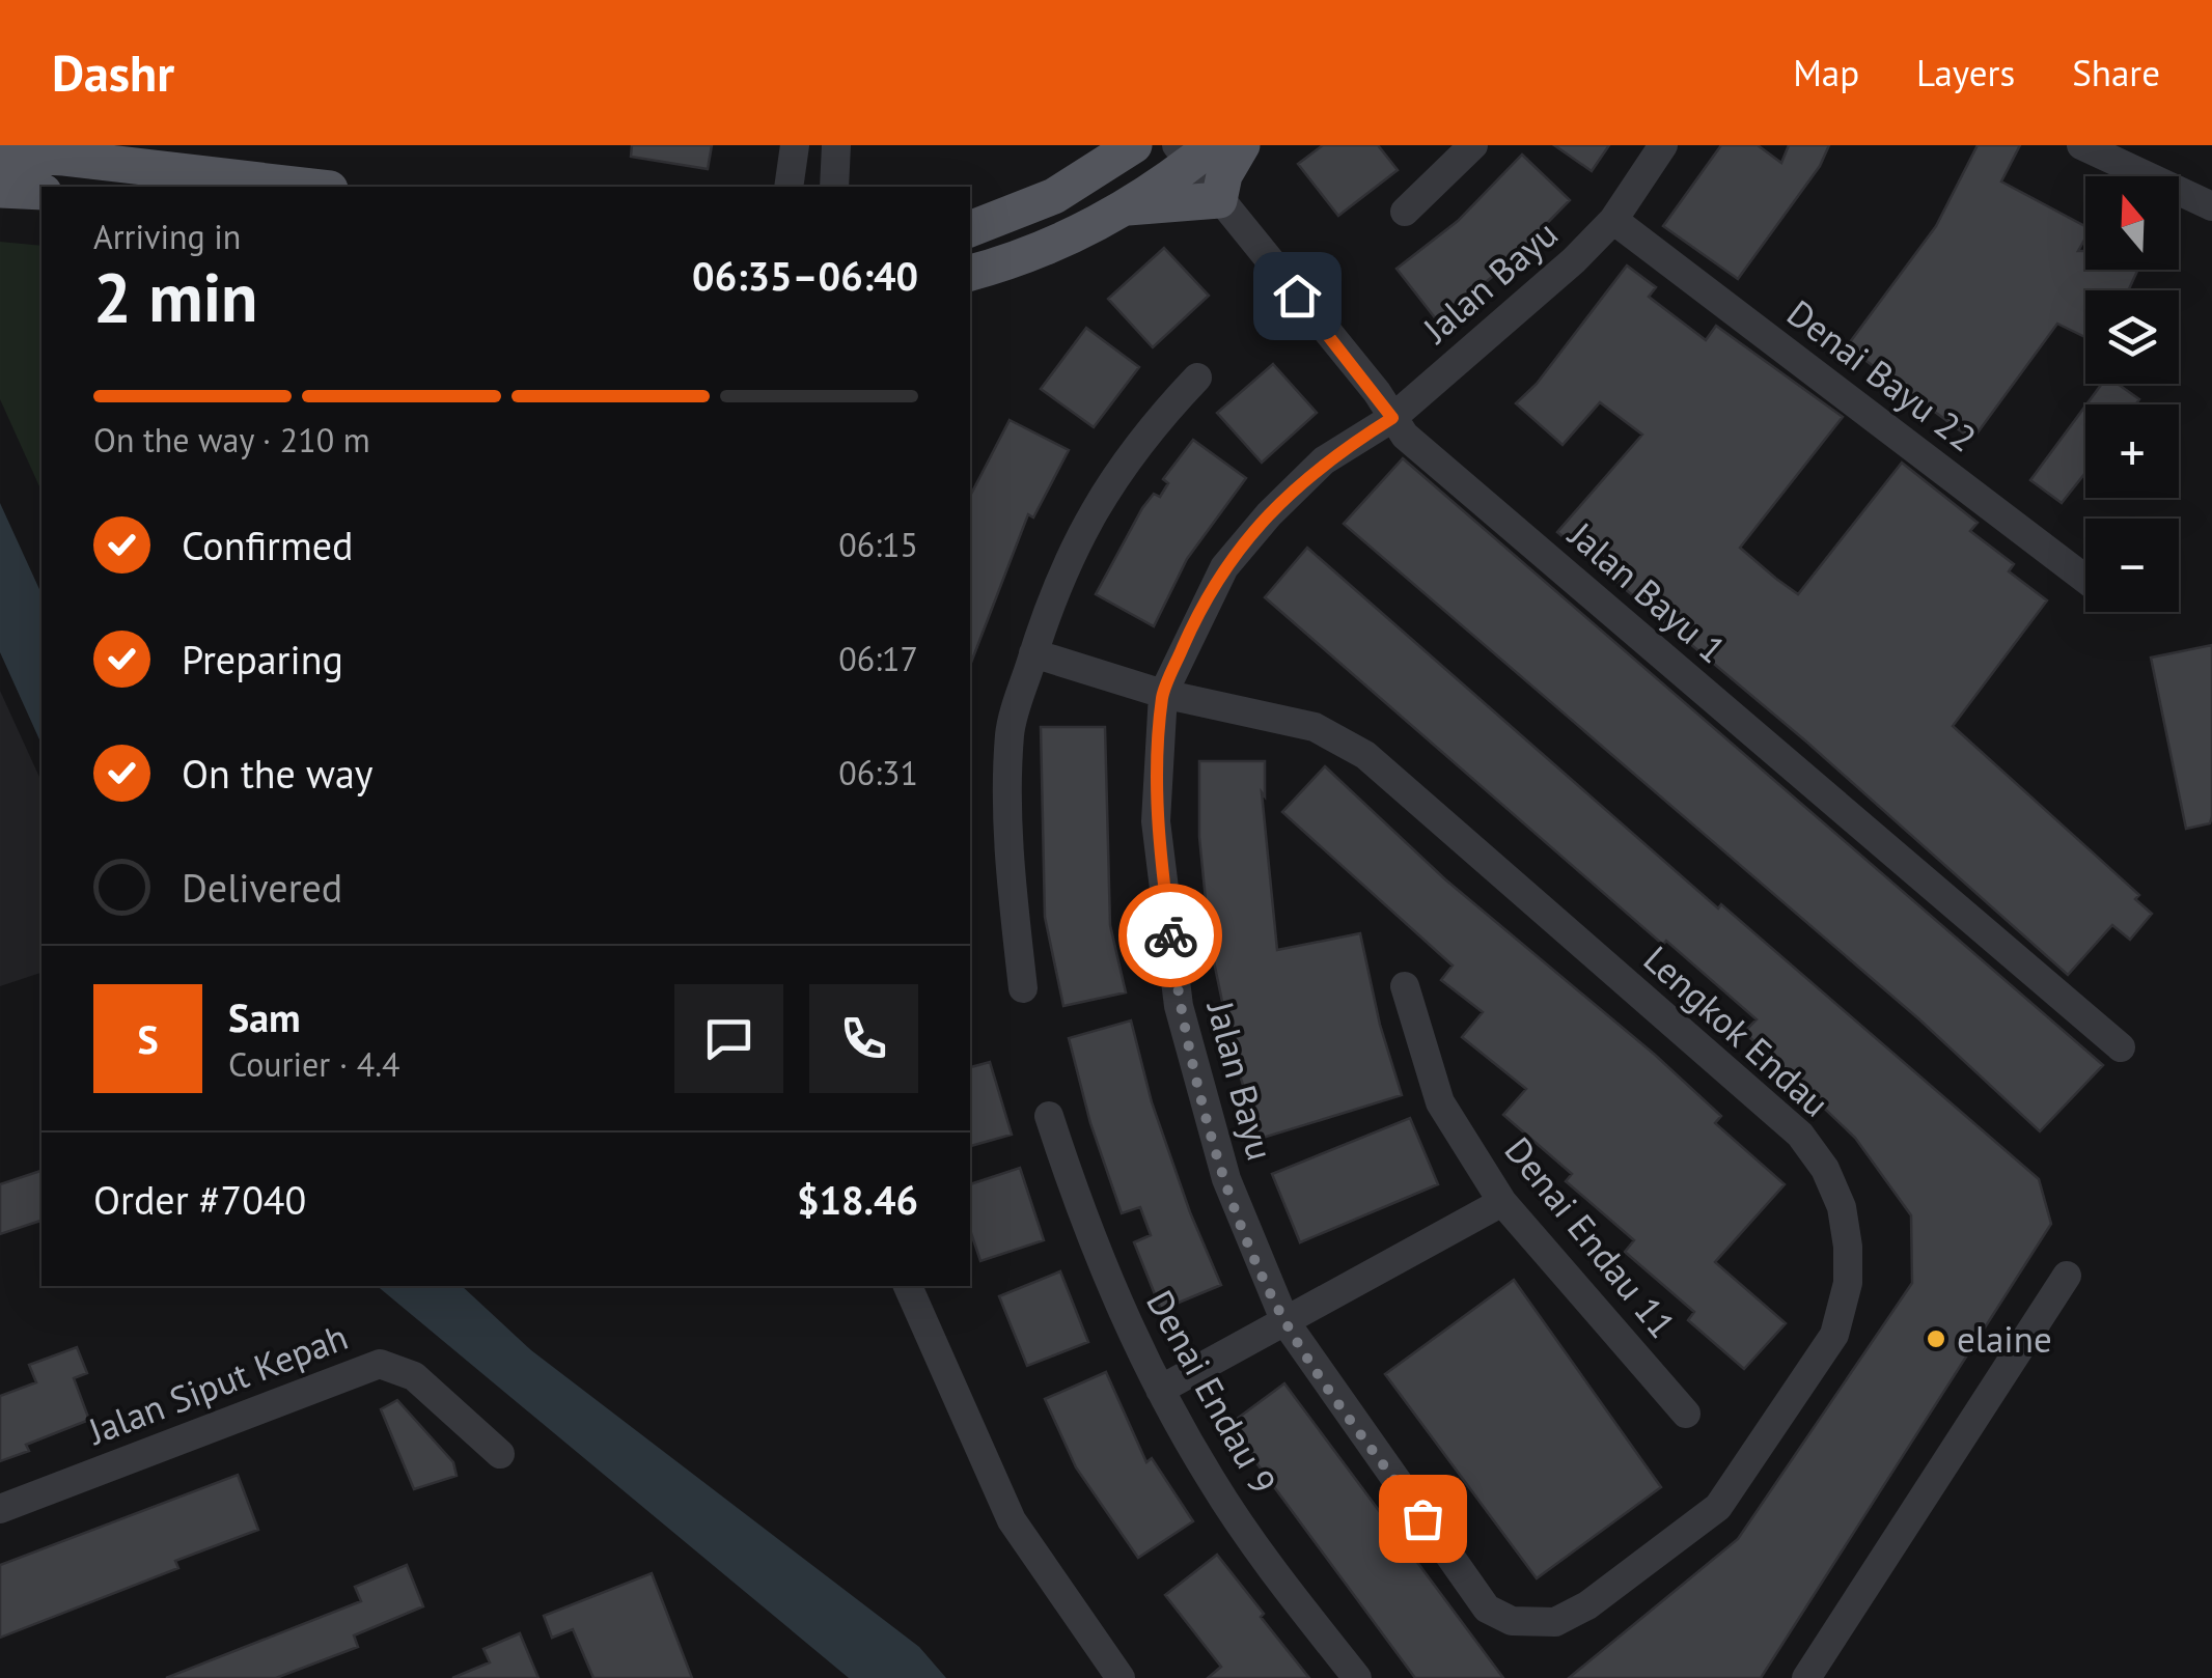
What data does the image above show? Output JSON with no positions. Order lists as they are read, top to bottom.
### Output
{
  "streets": {
    "street": [
      "Jalan Bayu",
      "Denai Bayu 22",
      "Jalan Bayu 1",
      "Lengkok Endau",
      "Denai Endau 11",
      "Jalan Siput Kepah",
      "Denai Endau 9"
    ]
  },
  "crossings": [
    ["Jalan Bayu", "Denai Bayu 22"],
    ["Jalan Bayu", "Jalan Bayu 1"],
    ["Jalan Bayu", "Lengkok Endau"]
  ],
  "places": ["elaine"],
  "north": "top",
  "page": {
    "header": "Dashr",
    "nav": ["Map", "Layers", "Share"],
    "map_buttons": ["+", "−"],
    "heading": ["2 min", "Arriving in", "06:35–06:40"],
    "panel": [
      "Sam",
      "Courier · 4.4",
      "Order #7040",
      "$18.46"
    ],
    "bar": "On the way · 210 m",
    "list": [
      ["Confirmed", "06:15"],
      ["Preparing", "06:17"],
      ["On the way", "06:31"],
      "Delivered"
    ],
    "round": "S"
  }
}
